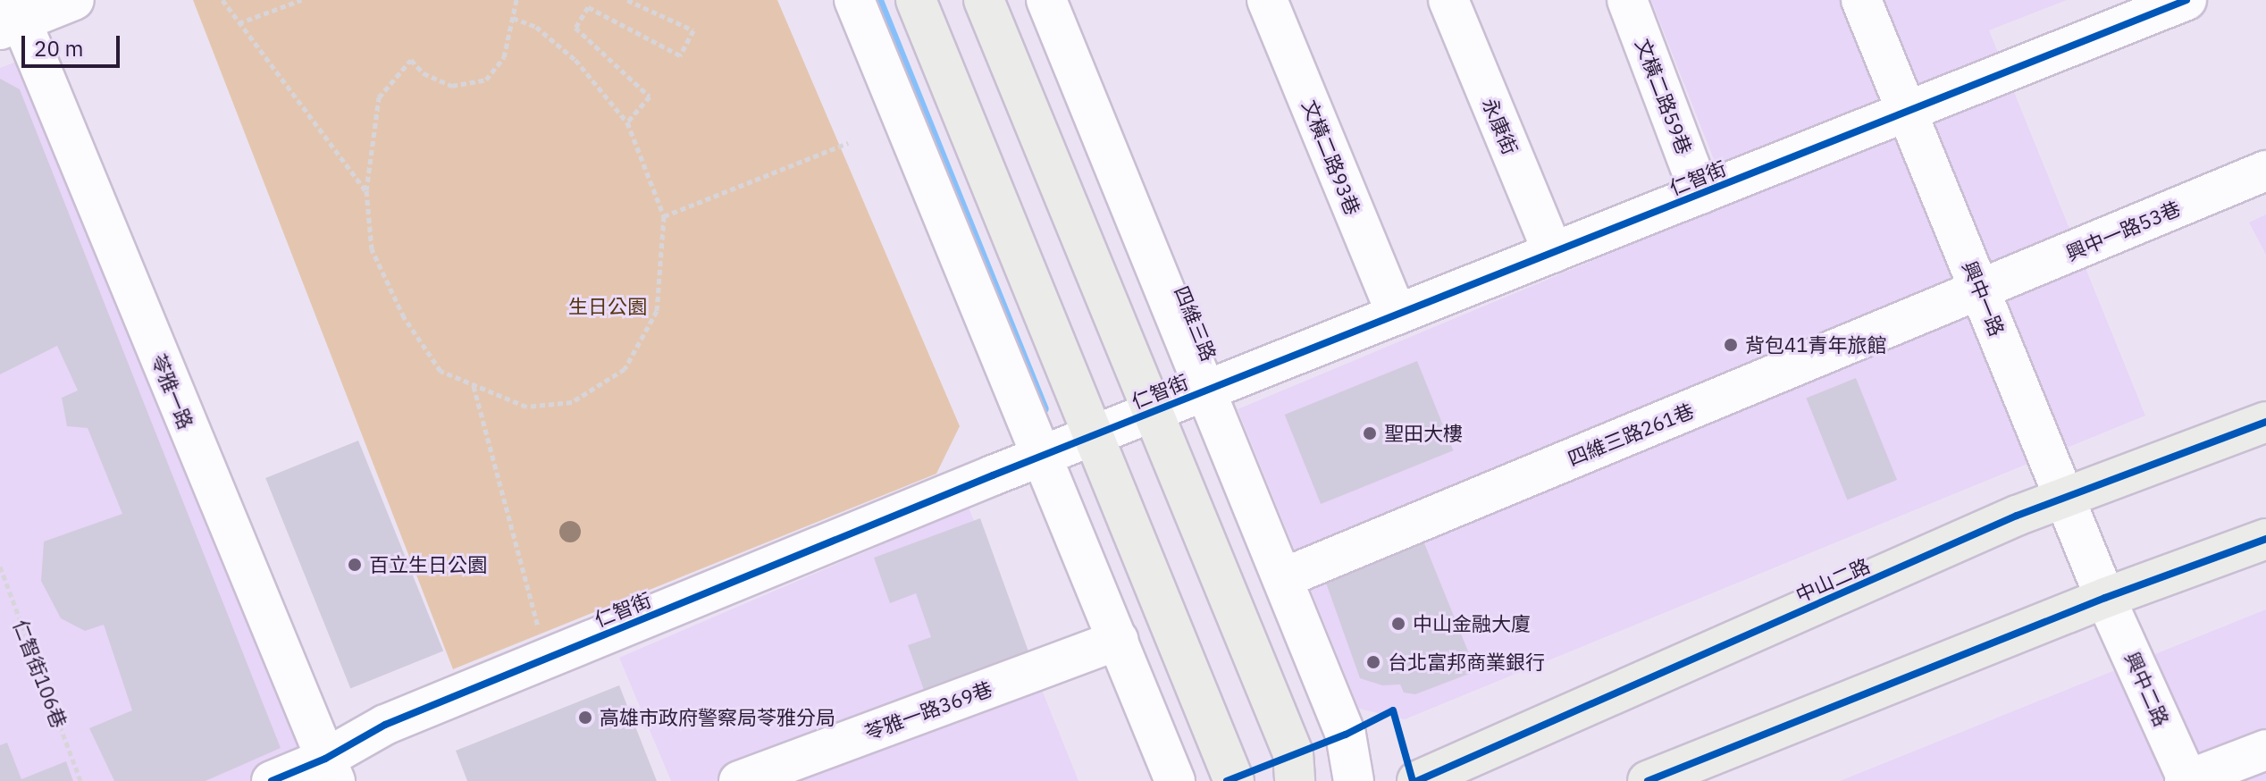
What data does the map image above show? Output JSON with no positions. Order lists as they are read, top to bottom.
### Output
{
  "streets": {
    "main road": ["中山二路"],
    "street": [
      "文橫二路59巷",
      "永康街",
      "文橫二路93巷",
      "仁智街",
      "興中一路53巷",
      "興中一路",
      "四維三路",
      "苓雅一路",
      "四維三路261巷",
      "興中二路",
      "苓雅一路369巷"
    ],
    "path": ["仁智街106巷"]
  },
  "crossings": [
    ["文橫二路59巷", "仁智街"],
    ["永康街", "仁智街"],
    ["文橫二路93巷", "仁智街"],
    ["仁智街", "興中一路"],
    ["仁智街", "四維三路"],
    ["仁智街", "苓雅一路"],
    ["興中一路53巷", "興中一路"],
    ["興中一路53巷", "四維三路261巷"],
    ["興中一路", "四維三路261巷"],
    ["興中一路", "中山二路"],
    ["興中一路", "興中二路"],
    ["四維三路", "四維三路261巷"]
  ],
  "parks": ["生日公園"],
  "places": [
    "背包41青年旅館",
    "聖田大樓",
    "百立生日公園",
    "中山金融大廈",
    "台北富邦商業銀行",
    "高雄市政府警察局苓雅分局"
  ],
  "scale_bar": "20 m"
}
